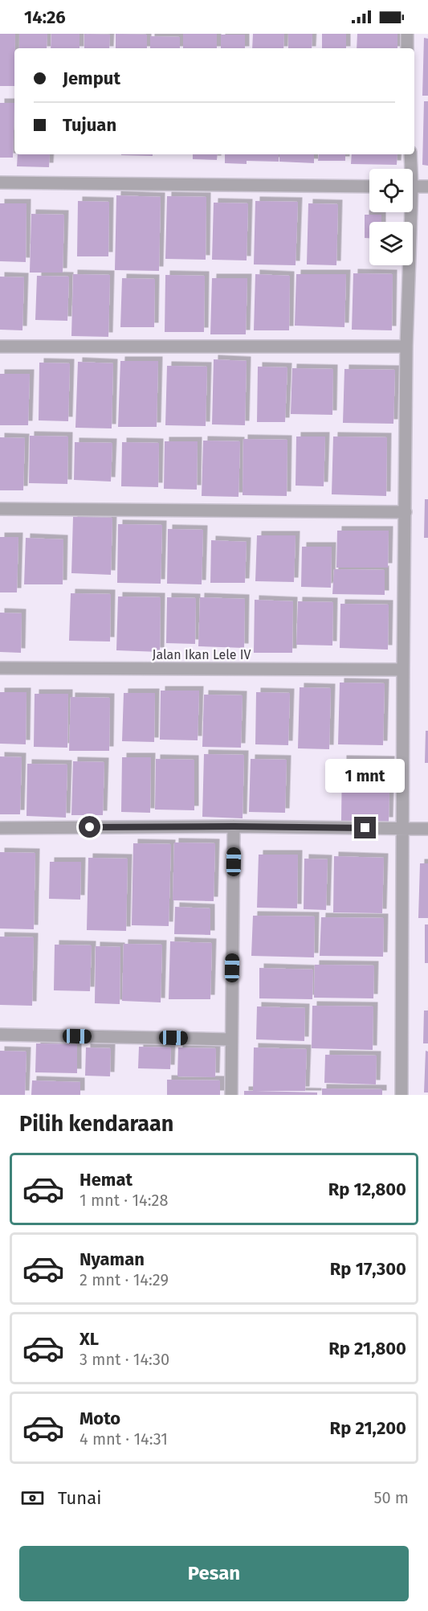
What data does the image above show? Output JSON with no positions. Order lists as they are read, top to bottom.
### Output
{
  "streets": {
    "street": ["Jalan Ikan Lele IV"]
  },
  "page": {
    "status": "14:26",
    "banner": ["Jemput", "Tujuan"],
    "bubble": "1 mnt",
    "heading": "Pilih kendaraan",
    "list": [
      {
        "name": "Hemat",
        "note": "1 mnt · 14:28",
        "value": "Rp 12,800"
      },
      {
        "name": "Nyaman",
        "note": "2 mnt · 14:29",
        "value": "Rp 17,300"
      },
      {
        "name": "XL",
        "note": "3 mnt · 14:30",
        "value": "Rp 21,800"
      },
      {
        "name": "Moto",
        "note": "4 mnt · 14:31",
        "value": "Rp 21,200"
      }
    ],
    "pay": ["Tunai", "50 m"],
    "buttons": "Pesan"
  }
}
